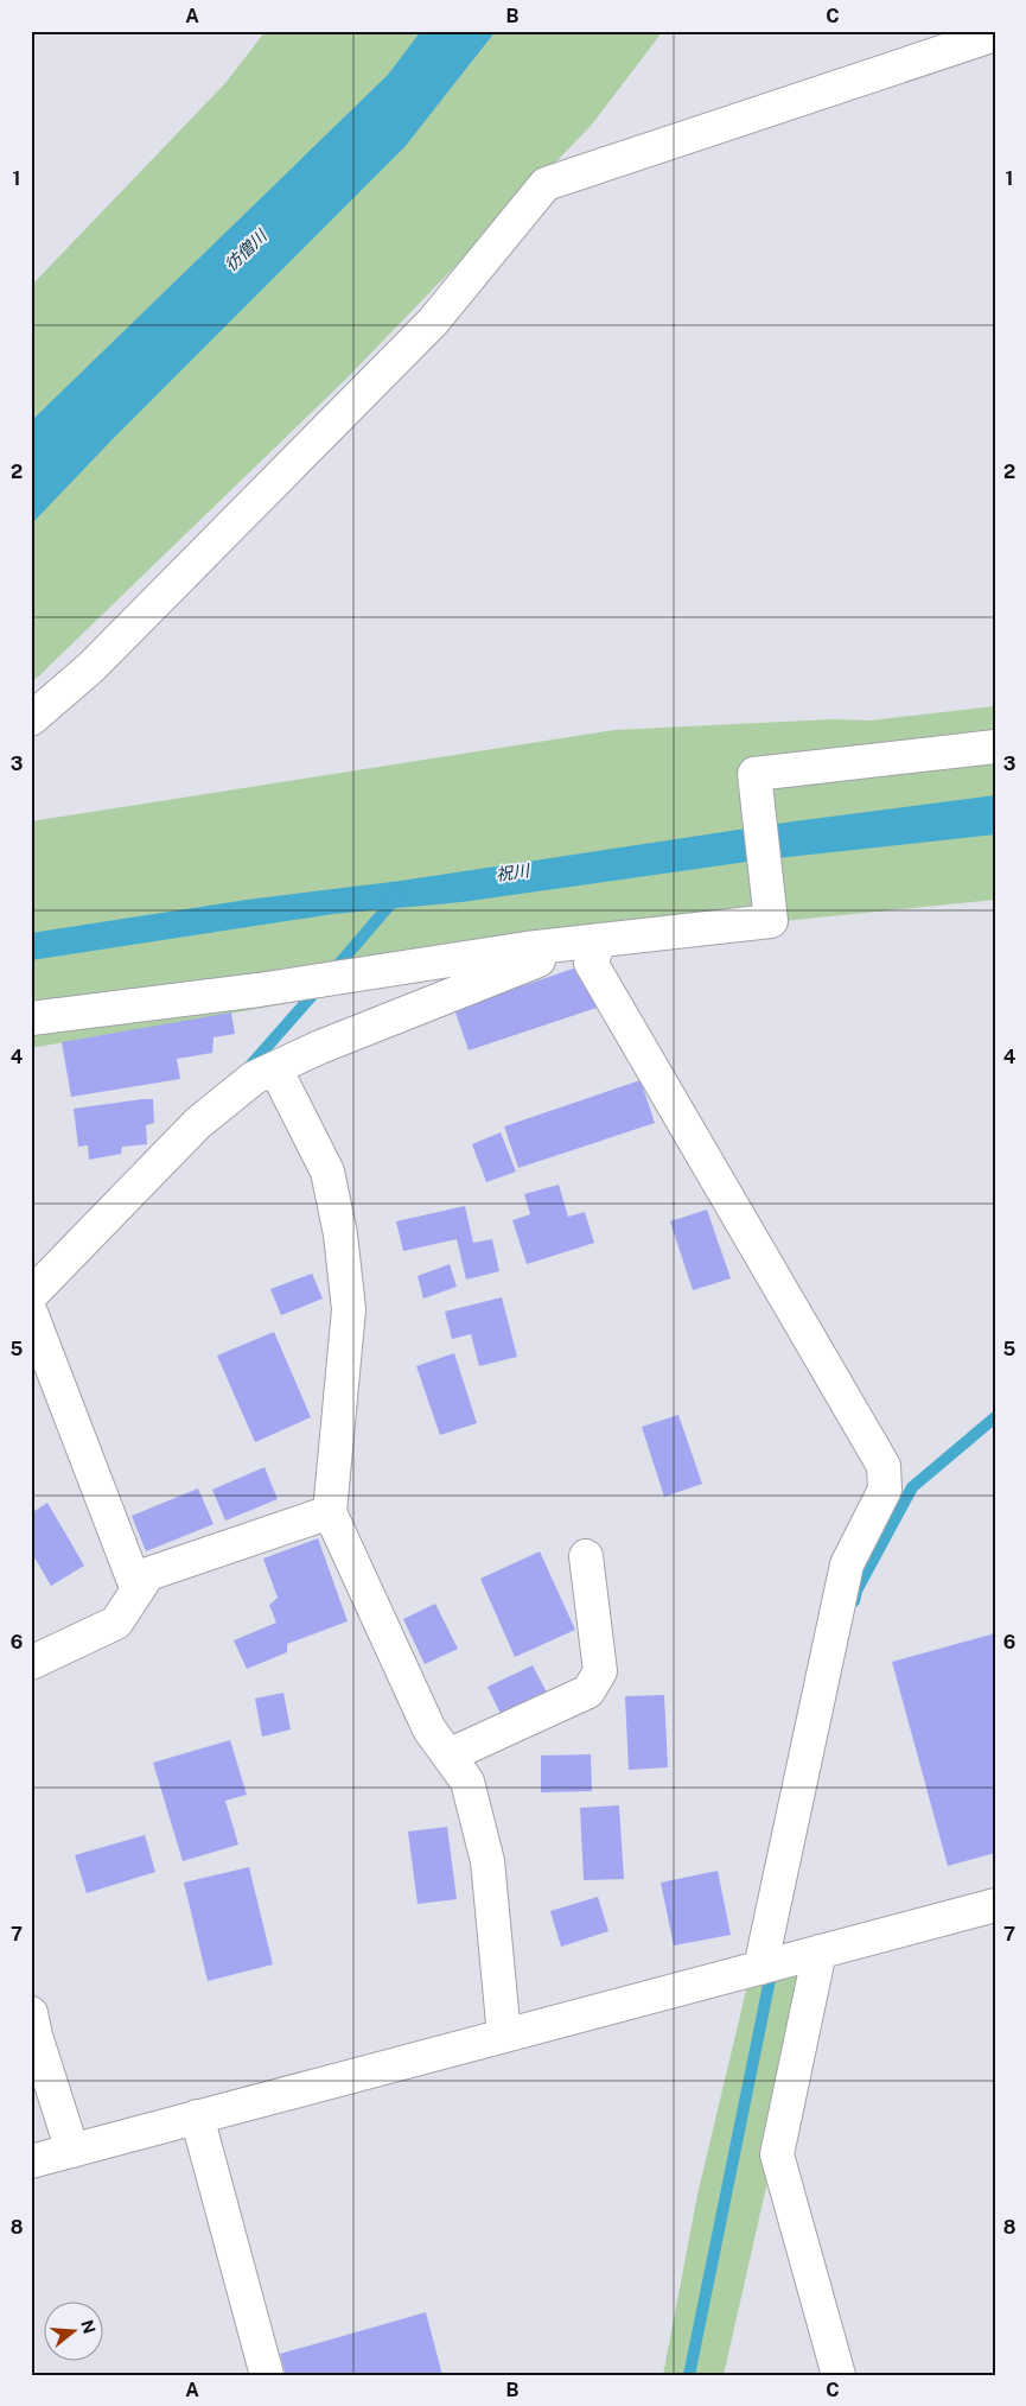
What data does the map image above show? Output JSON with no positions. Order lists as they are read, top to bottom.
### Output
{
  "water": ["彷僧川", "祝川"],
  "north": "right",
  "grid": {
    "columns": ["A", "B", "C"],
    "rows": [
      "1",
      "2",
      "3",
      "4",
      "5",
      "6",
      "7",
      "8"
    ]
  }
}
